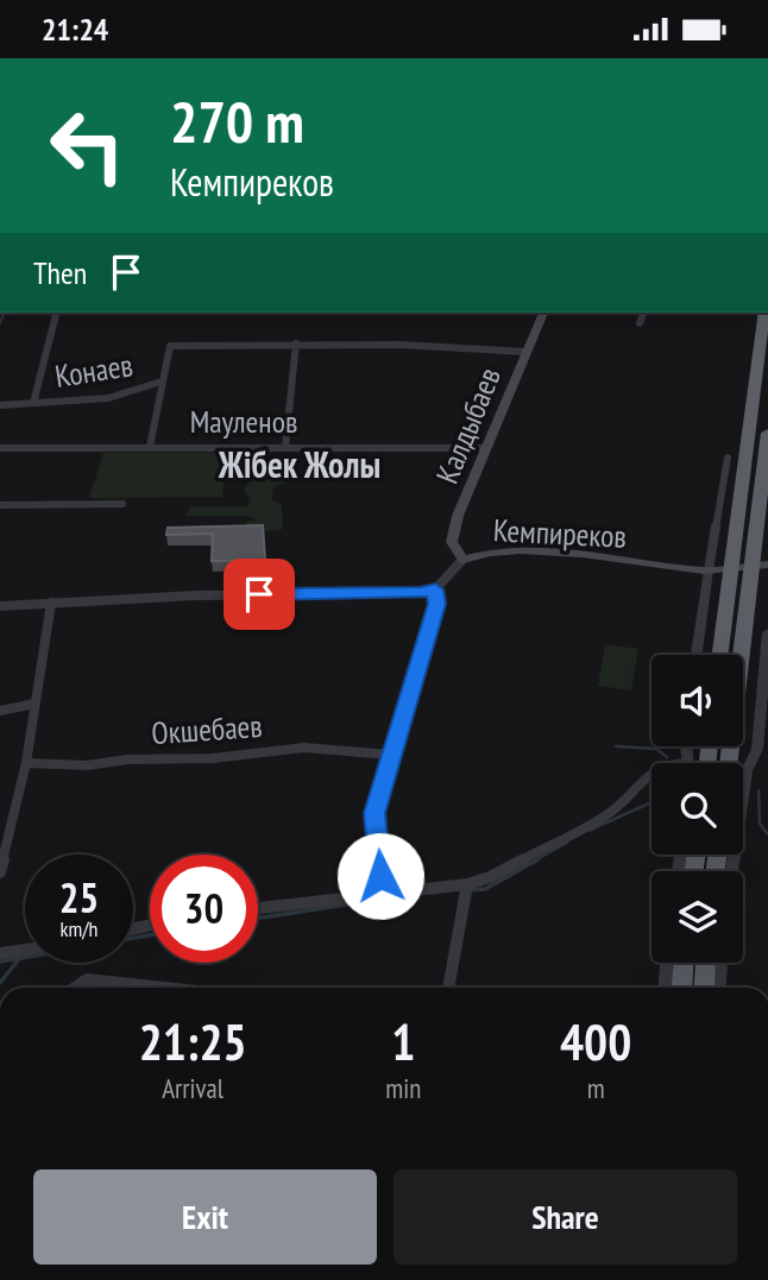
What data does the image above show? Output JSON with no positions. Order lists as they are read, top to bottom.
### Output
{
  "streets": {
    "main road": ["Калдыбаев", "Кемпиреков"],
    "street": ["Конаев", "Мауленов", "Окшебаев"]
  },
  "crossings": [
    ["Конаев", "Мауленов"],
    ["Конаев", "Калдыбаев"],
    ["Мауленов", "Калдыбаев"],
    ["Калдыбаев", "Кемпиреков"]
  ],
  "districts": ["Жібек Жолы"],
  "page": {
    "status": "21:24",
    "turn": ["270 m", "Кемпиреков"],
    "then": "Then",
    "speed": "25 km/h",
    "limit": "30",
    "eta": [
      "21:25",
      "Arrival",
      "1",
      "min",
      "400",
      "m"
    ],
    "buttons": ["Exit", "Share"]
  }
}
